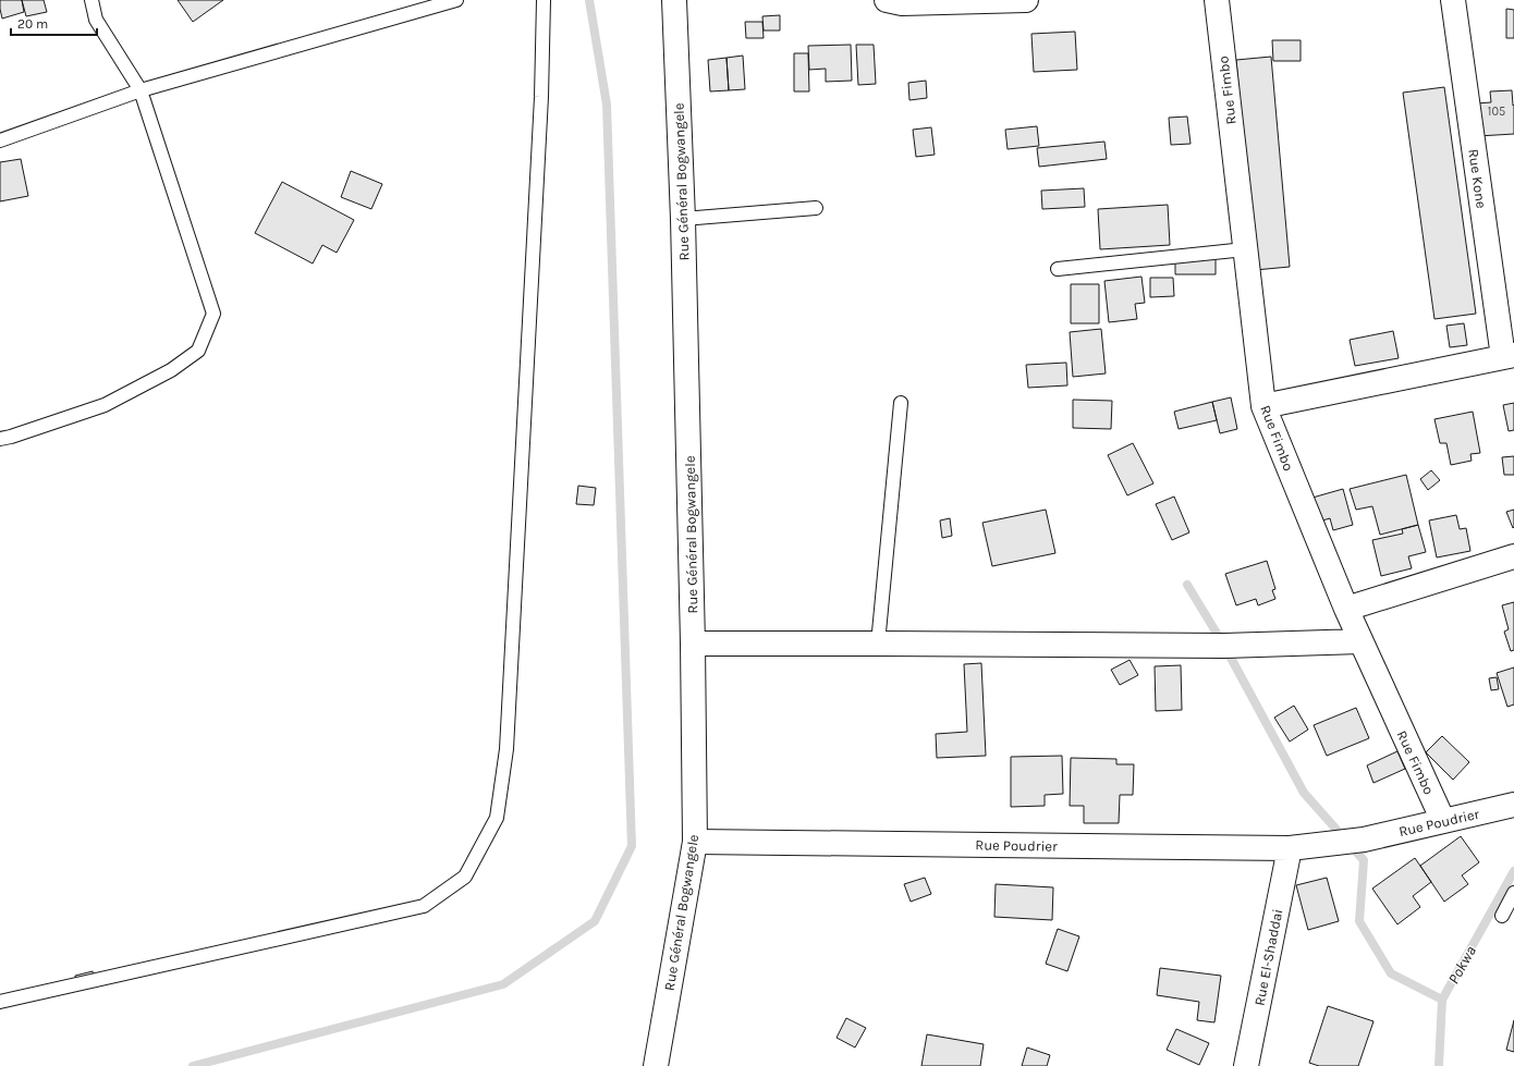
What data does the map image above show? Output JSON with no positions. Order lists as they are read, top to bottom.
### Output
{
  "streets": {
    "street": [
      "Rue Fimbo",
      "Rue Kone",
      "Rue Général Bogwangele",
      "Rue Poudrier",
      "Rue El-Shaddai"
    ]
  },
  "crossings": [
    ["Rue Fimbo", "Rue Poudrier"],
    ["Rue Général Bogwangele", "Rue Poudrier"],
    ["Rue Poudrier", "Rue El-Shaddai"]
  ],
  "water": ["Pokwa"],
  "house_numbers": ["105"],
  "scale_bar": "20 m"
}
